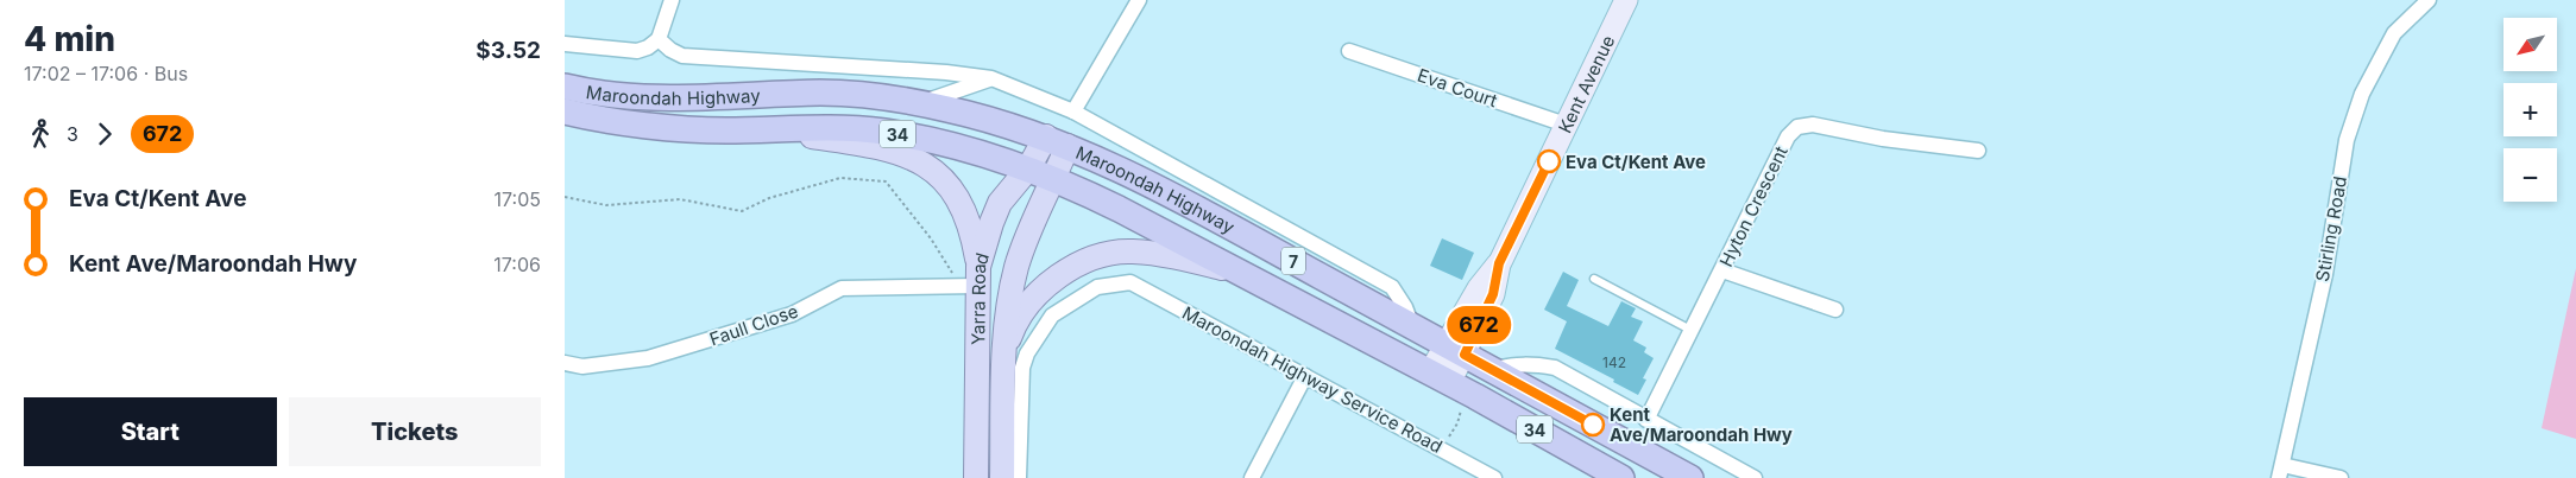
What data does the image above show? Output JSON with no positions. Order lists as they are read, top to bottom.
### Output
{
  "streets": {
    "highway": ["Maroondah Highway", "34", "7"],
    "main road": ["Kent Avenue", "Yarra Road"],
    "street": [
      "Eva Court",
      "Hyton Crescent",
      "Stirling Road",
      "Faull Close",
      "Maroondah Highway Service Road"
    ]
  },
  "crossings": [
    ["Kent Avenue", "Eva Court"],
    ["Kent Avenue", "Maroondah Highway"],
    ["Maroondah Highway", "Yarra Road"],
    ["Yarra Road", "Faull Close"],
    ["Yarra Road", "Maroondah Highway Service Road"]
  ],
  "places": ["Eva Ct/Kent Ave", "Kent Ave/Maroondah Hwy"],
  "lines": ["bus line 672"],
  "house_numbers": ["142"],
  "north": "bottom left",
  "page": {
    "heading": ["4 min", "17:02 – 17:06 · Bus", "$3.52"],
    "on_map": "672",
    "map_buttons": ["+", "−"],
    "legs": ["3", "672"],
    "list": [
      {
        "name": "Eva Ct/Kent Ave",
        "value": "17:05"
      },
      {
        "name": "Kent Ave/Maroondah Hwy",
        "value": "17:06"
      }
    ],
    "buttons": ["Start", "Tickets"]
  }
}
